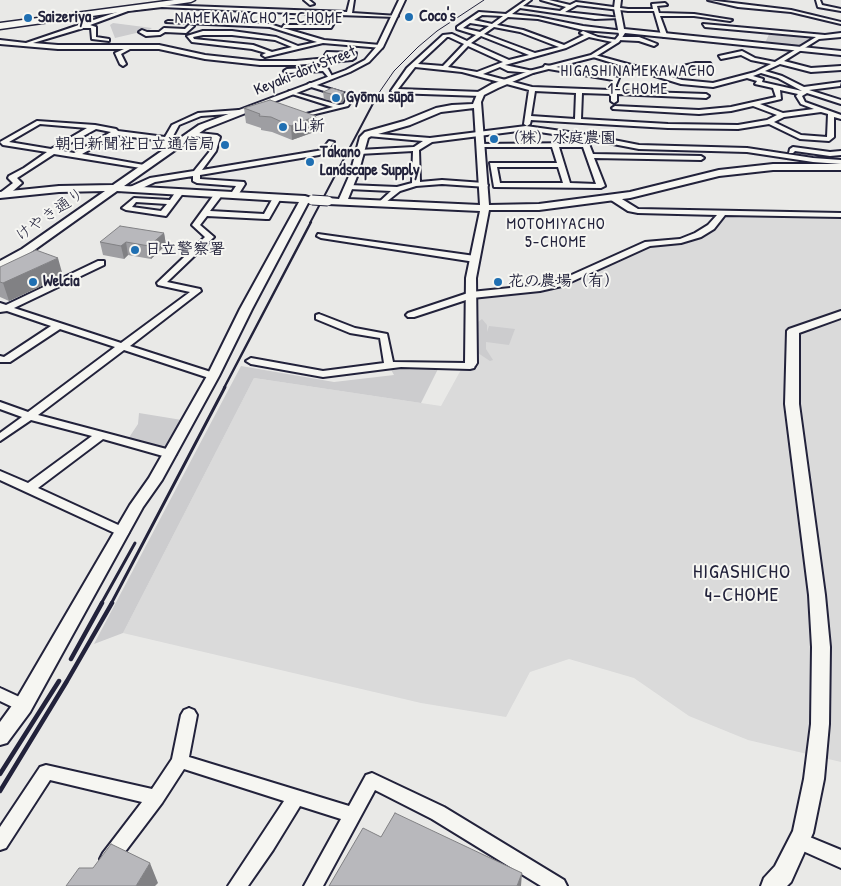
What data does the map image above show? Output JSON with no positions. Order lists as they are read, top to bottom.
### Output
{
  "streets": {
    "street": ["Keyaki-dori Street", "けやき通り"]
  },
  "crossings": [
    ["Keyaki-dori Street", "けやき通り"]
  ],
  "districts": [
    "NAMEKAWACHO 1-CHOME",
    "HIGASHINAMEKAWACHO 1-CHOME",
    "MOTOMIYACHO 5-CHOME",
    "HIGASHICHO 4-CHOME"
  ],
  "places": [
    "Coco's",
    "Saizeriya",
    "Gyōmu sūpā",
    "山新",
    "（株）水庭農園",
    "朝日新聞社日立通信局",
    "Takano Landscape Supply",
    "日立警察署",
    "Welcia",
    "花の農場（有）"
  ]
}
